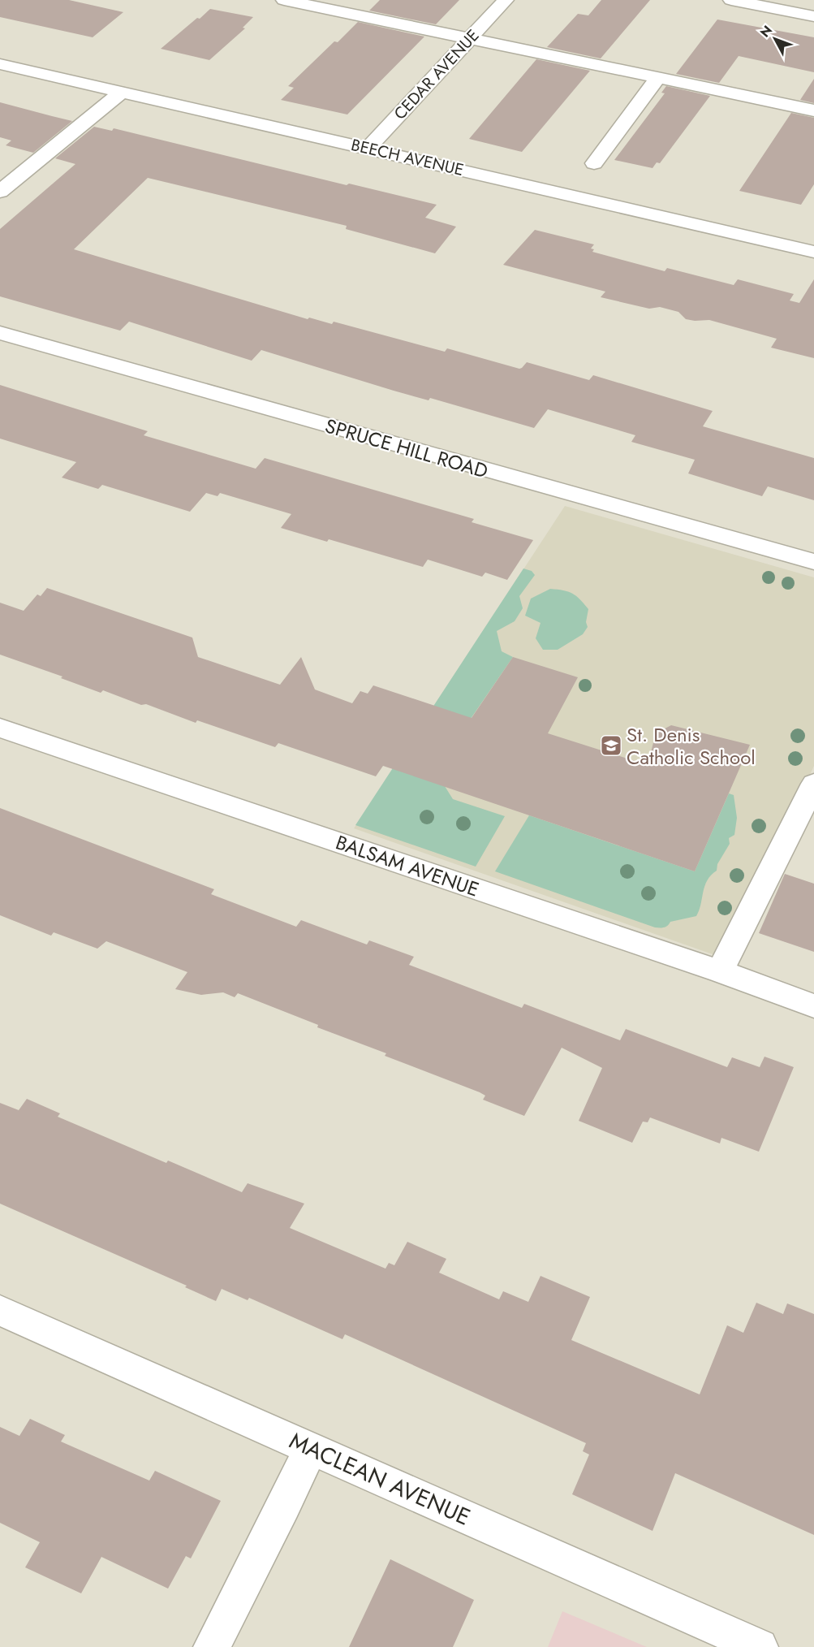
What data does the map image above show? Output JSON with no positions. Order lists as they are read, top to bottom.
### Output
{
  "streets": {
    "street": [
      "CEDAR AVENUE",
      "BEECH AVENUE",
      "SPRUCE HILL ROAD",
      "BALSAM AVENUE",
      "MACLEAN AVENUE"
    ]
  },
  "crossings": [
    ["CEDAR AVENUE", "BEECH AVENUE"]
  ],
  "places": {
    "school or university": ["St. Denis Catholic School"]
  },
  "north": "top left"
}
